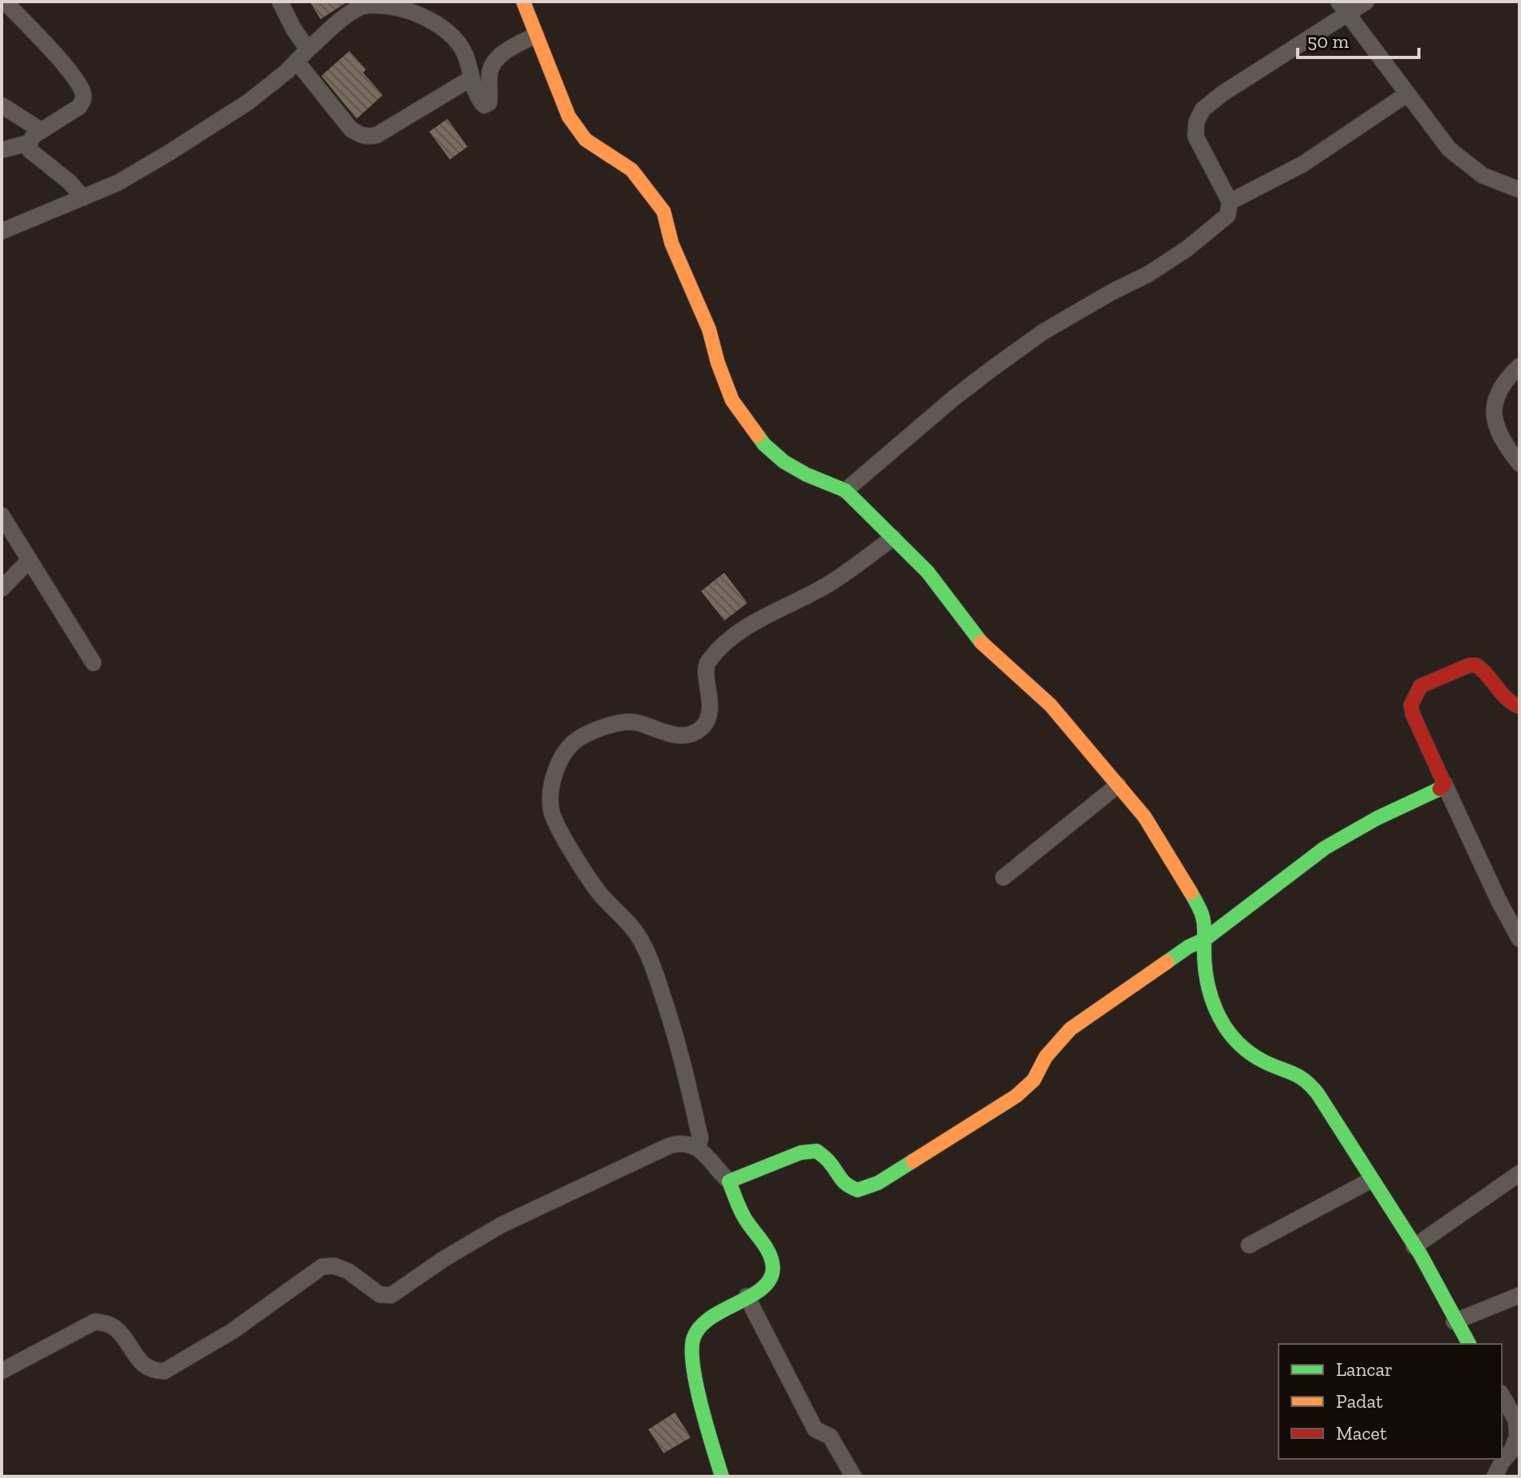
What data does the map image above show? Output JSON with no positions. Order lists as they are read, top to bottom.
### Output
{
  "legend": ["Lancar", "Padat", "Macet"],
  "scale_bar": "50 m"
}
